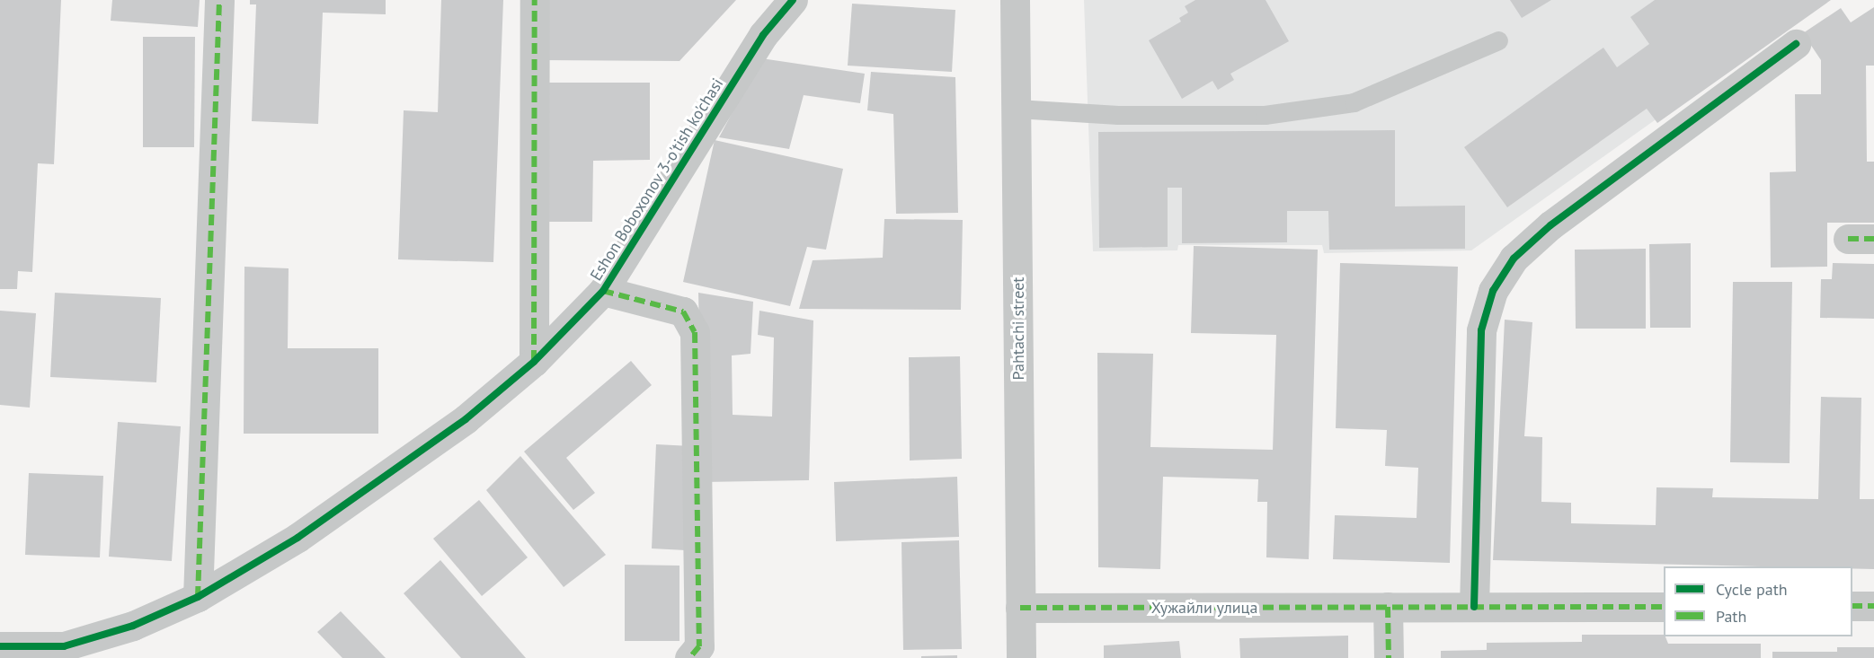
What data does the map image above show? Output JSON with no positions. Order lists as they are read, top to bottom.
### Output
{
  "streets": {
    "street": ["Eshon Boboxonov 3-o'tish ko'chasi", "Pahtachi street", "Хужайли улица"]
  },
  "crossings": [
    ["Pahtachi street", "Хужайли улица"]
  ],
  "legend": ["Cycle path", "Path"]
}
